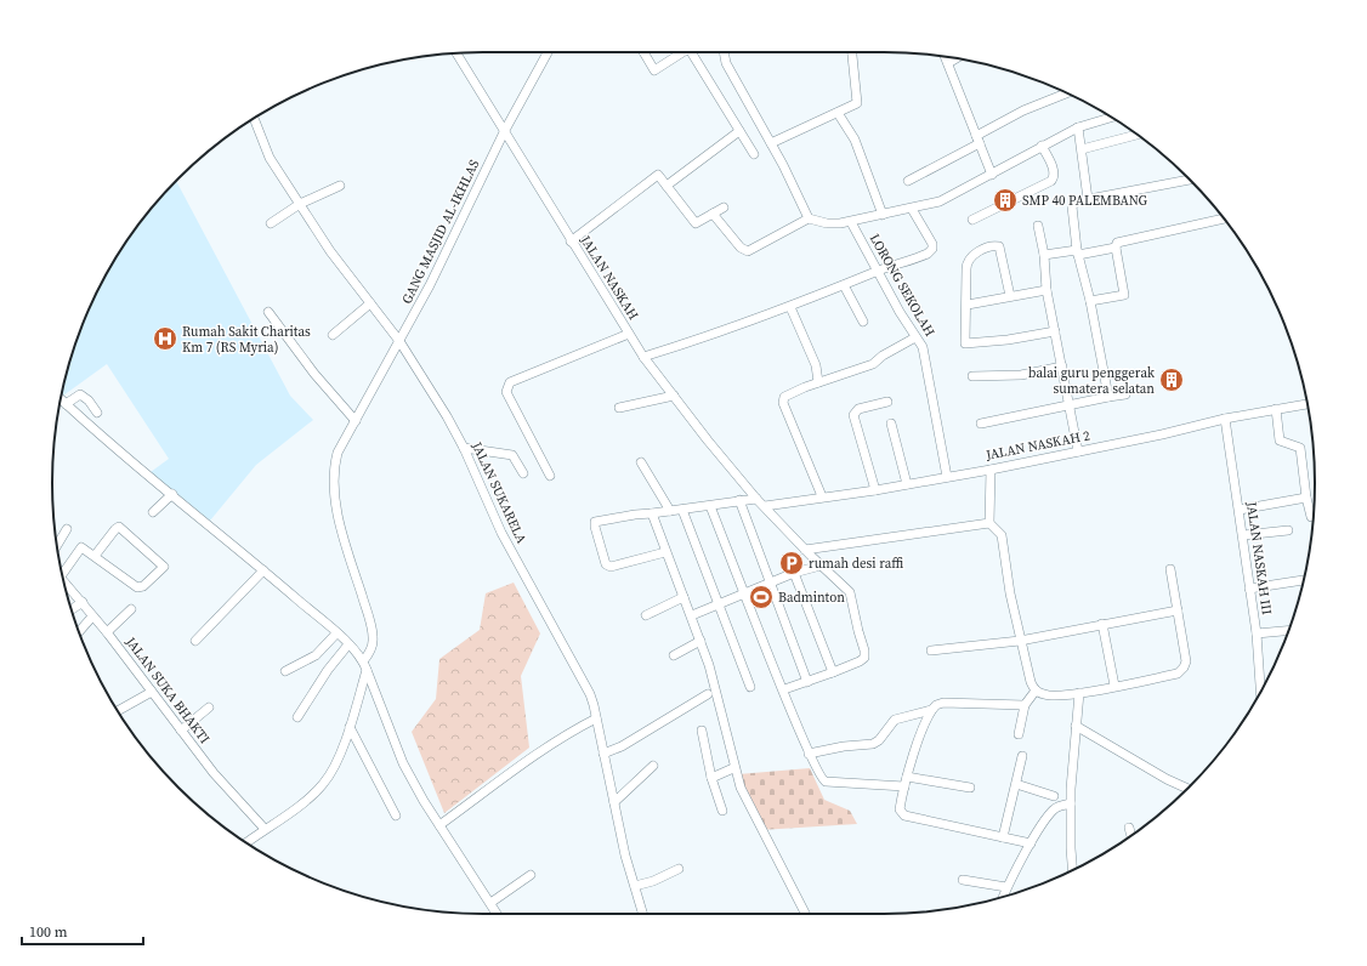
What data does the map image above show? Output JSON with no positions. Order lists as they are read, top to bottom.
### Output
{
  "streets": {
    "street": [
      "GANG MASJID AL-IKHLAS",
      "JALAN NASKAH",
      "LORONG SEKOLAH",
      "JALAN NASKAH 2",
      "JALAN SUKARELA",
      "JALAN NASKAH III",
      "JALAN SUKA BHAKTI"
    ]
  },
  "crossings": [
    ["GANG MASJID AL-IKHLAS", "JALAN NASKAH"],
    ["GANG MASJID AL-IKHLAS", "JALAN SUKARELA"],
    ["JALAN NASKAH", "JALAN NASKAH 2"],
    ["LORONG SEKOLAH", "JALAN NASKAH 2"],
    ["JALAN NASKAH 2", "JALAN NASKAH III"]
  ],
  "places": {
    "building": ["SMP 40 PALEMBANG", "balai guru penggerak sumatera selatan"],
    "hospital": ["Rumah Sakit Charitas Km 7 (RS Myria)"],
    "parking": ["rumah desi raffi"],
    "sports": ["Badminton"]
  },
  "scale_bar": "100 m"
}
